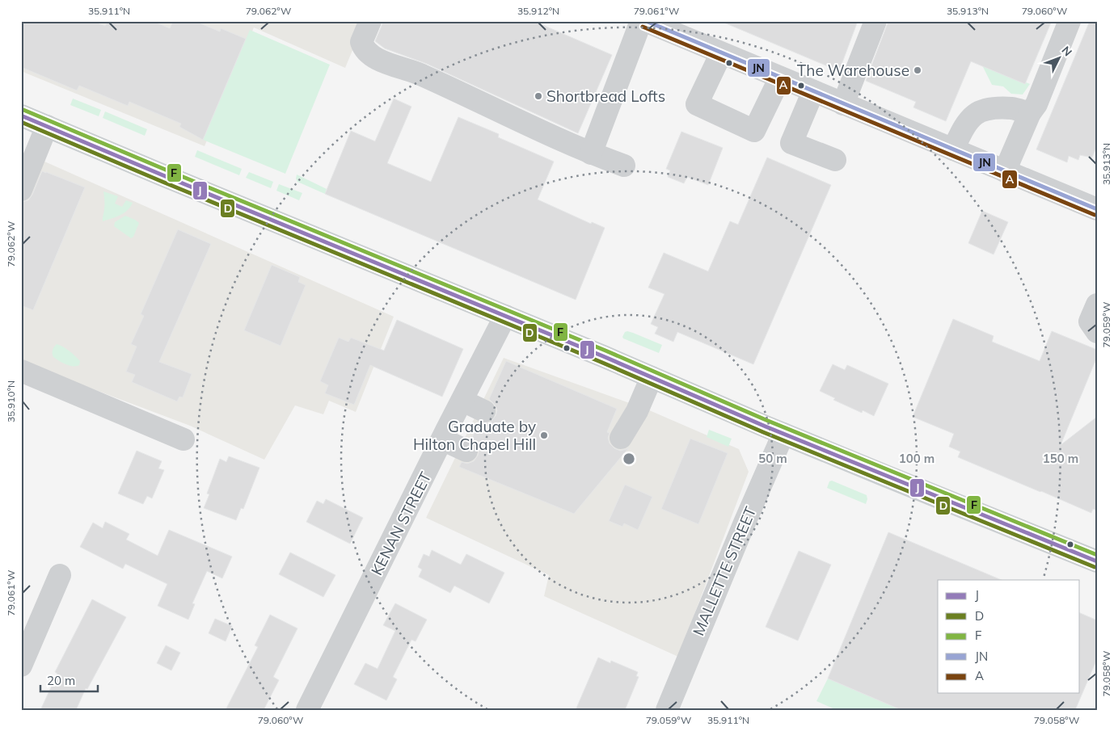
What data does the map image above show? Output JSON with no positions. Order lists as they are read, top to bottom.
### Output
{
  "streets": {
    "street": ["KENAN STREET", "MALLETTE STREET"]
  },
  "places": ["The Warehouse", "Shortbread Lofts", "Graduate by Hilton Chapel Hill"],
  "lines": [
    "transit line JN",
    "transit line A",
    "transit line F",
    "transit line J",
    "transit line D"
  ],
  "legend": [
    "J",
    "D",
    "F",
    "JN",
    "A"
  ],
  "scale_bar": "20 m",
  "north": "top right",
  "coordinates": [
    "35.911°N",
    "79.062°W",
    "35.912°N",
    "79.061°W",
    "35.913°N",
    "79.060°W",
    "79.059°W",
    "35.910°N",
    "79.058°W"
  ],
  "rings": ["50 m", "100 m", "150 m"]
}
